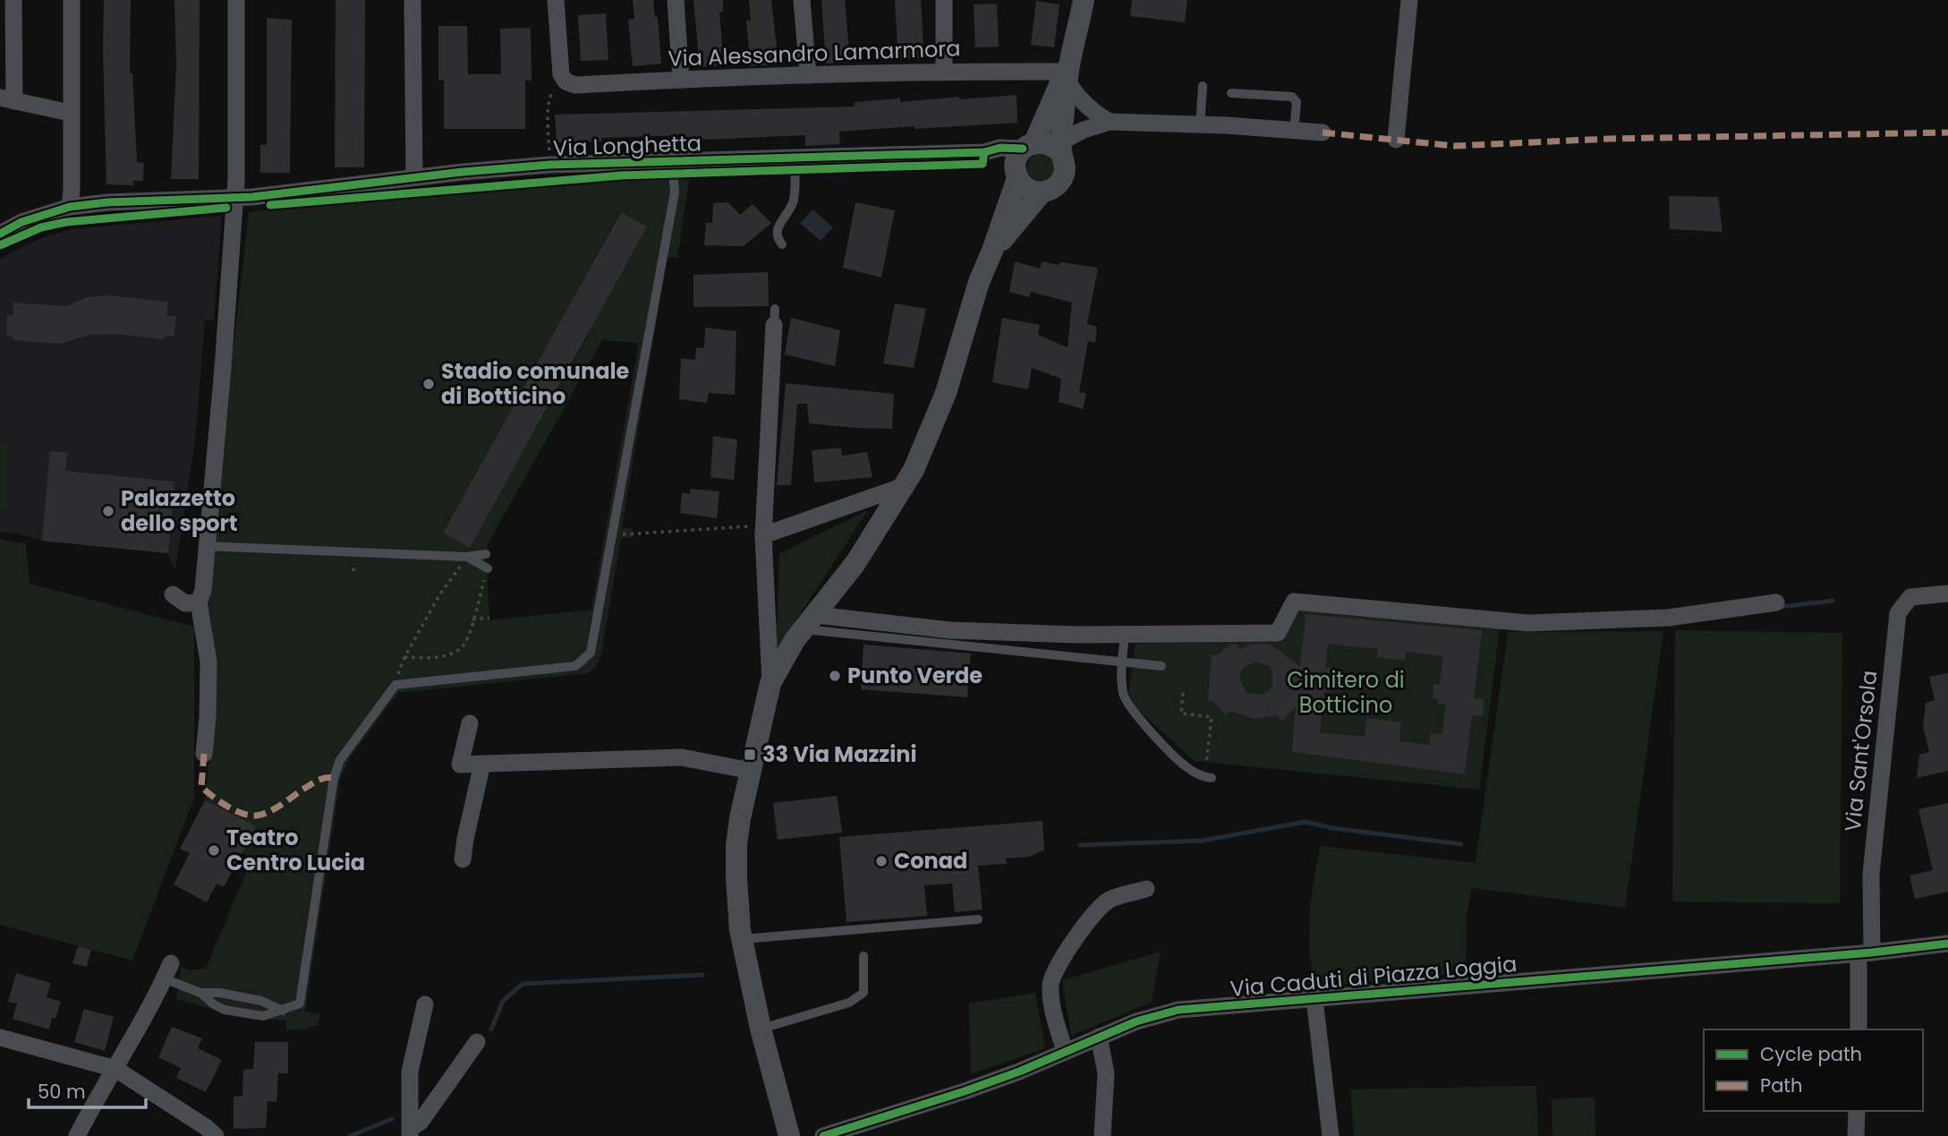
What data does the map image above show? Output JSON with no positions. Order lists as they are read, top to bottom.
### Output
{
  "streets": {
    "street": [
      "Via Alessandro Lamarmora",
      "Via Longhetta",
      "Via Sant'Orsola",
      "Via Caduti di Piazza Loggia"
    ]
  },
  "crossings": [
    ["Via Sant'Orsola", "Via Caduti di Piazza Loggia"]
  ],
  "parks": ["Cimitero di Botticino"],
  "places": {
    "other": [
      "Stadio comunale di Botticino",
      "Palazzetto dello sport",
      "Punto Verde",
      "Teatro Centro Lucia",
      "Conad"
    ],
    "transit": ["33 Via Mazzini"]
  },
  "legend": ["Cycle path", "Path"],
  "scale_bar": "50 m"
}
